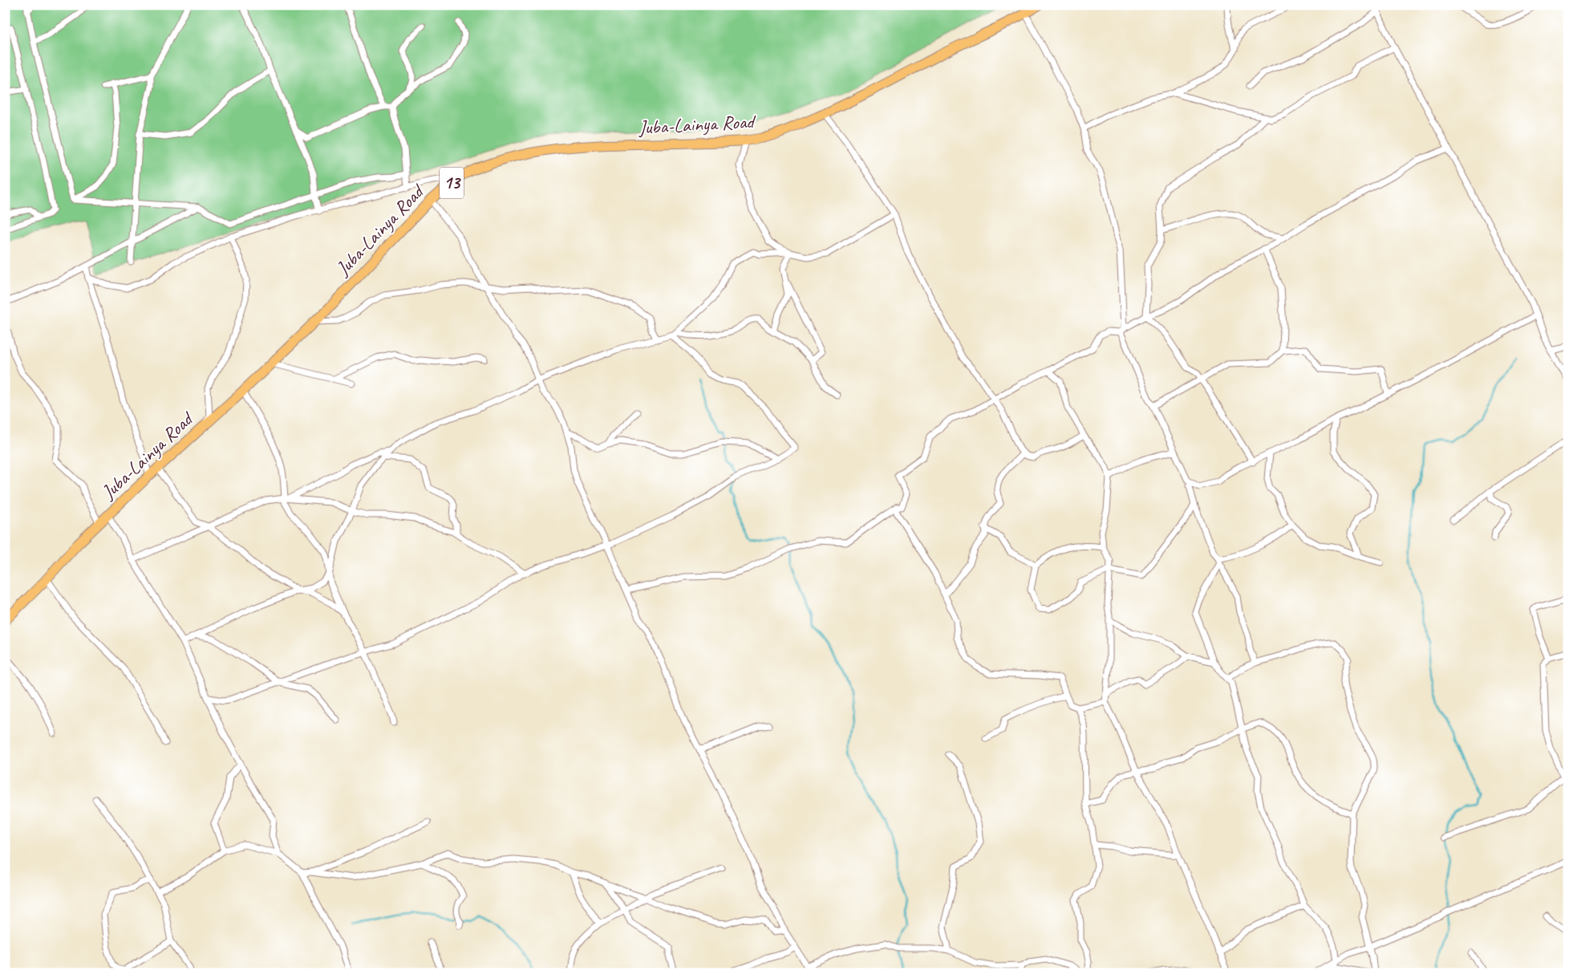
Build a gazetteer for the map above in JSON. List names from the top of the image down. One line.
{"streets":{"main road":["Juba-Lainya Road","13"]}}
